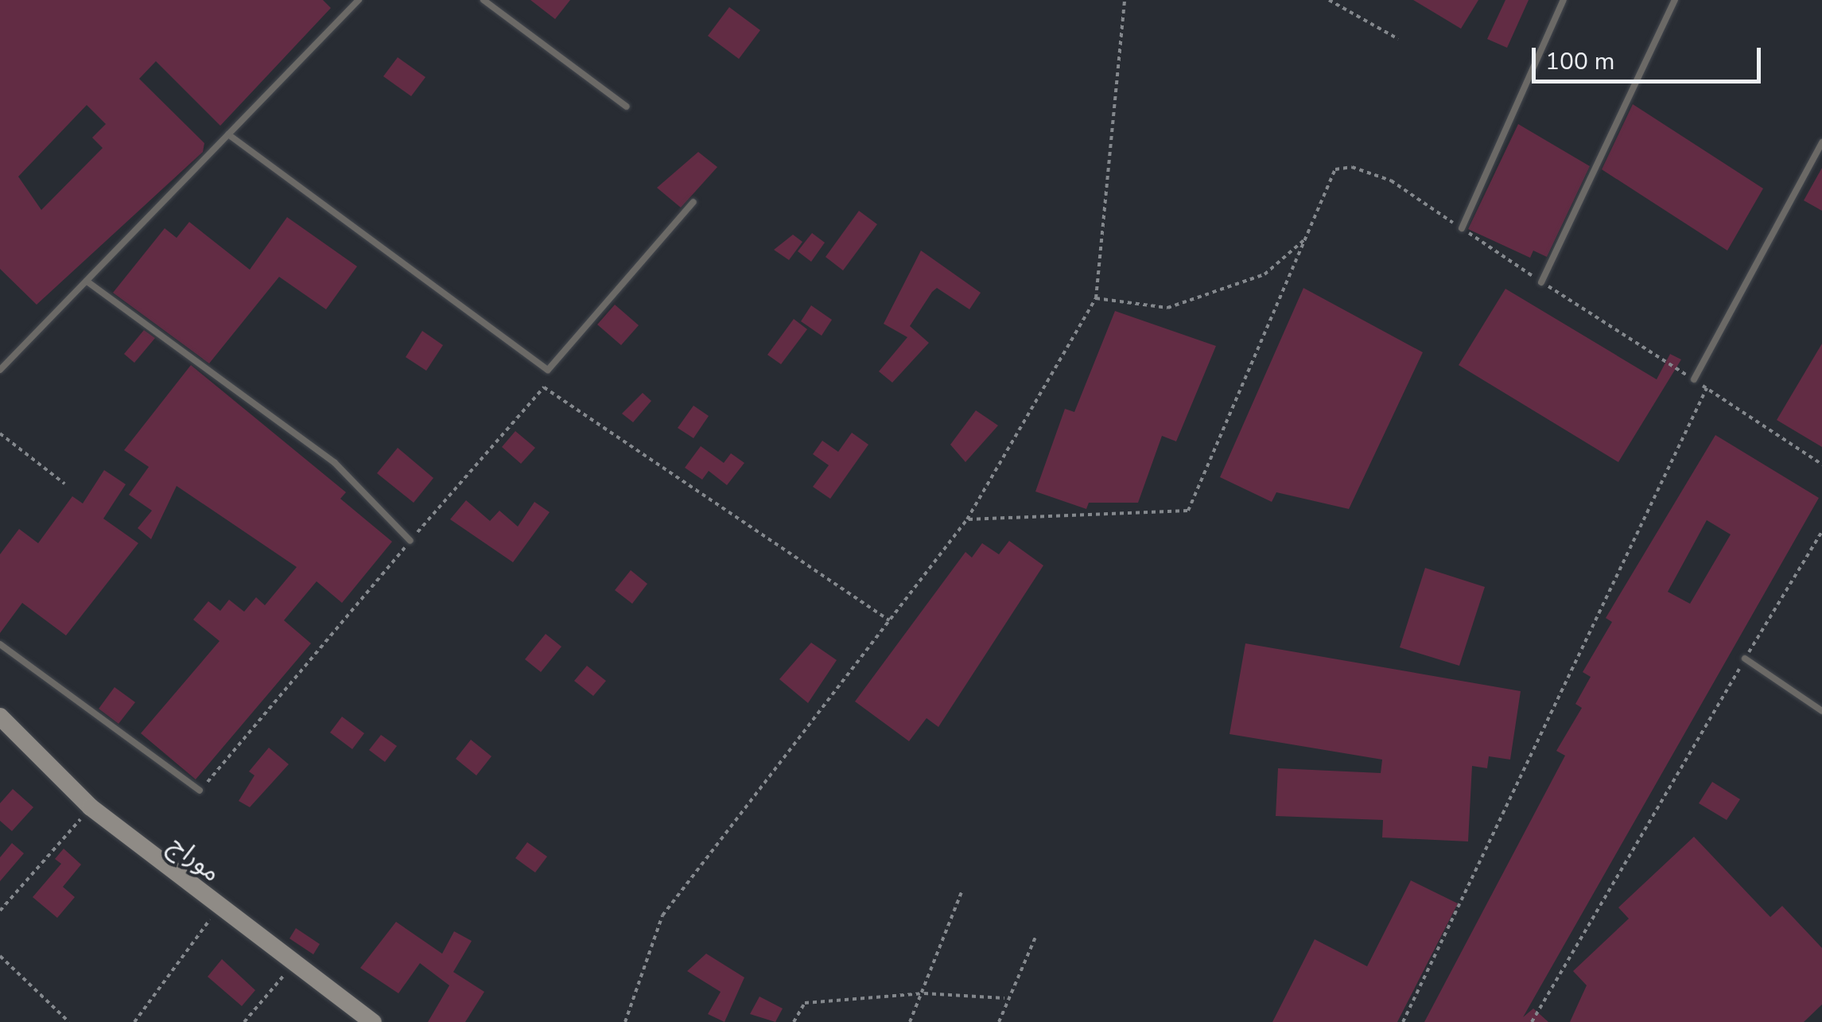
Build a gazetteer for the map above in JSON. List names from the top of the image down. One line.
{"streets":{"main road":["موراج"]},"scale_bar":"100 m"}
